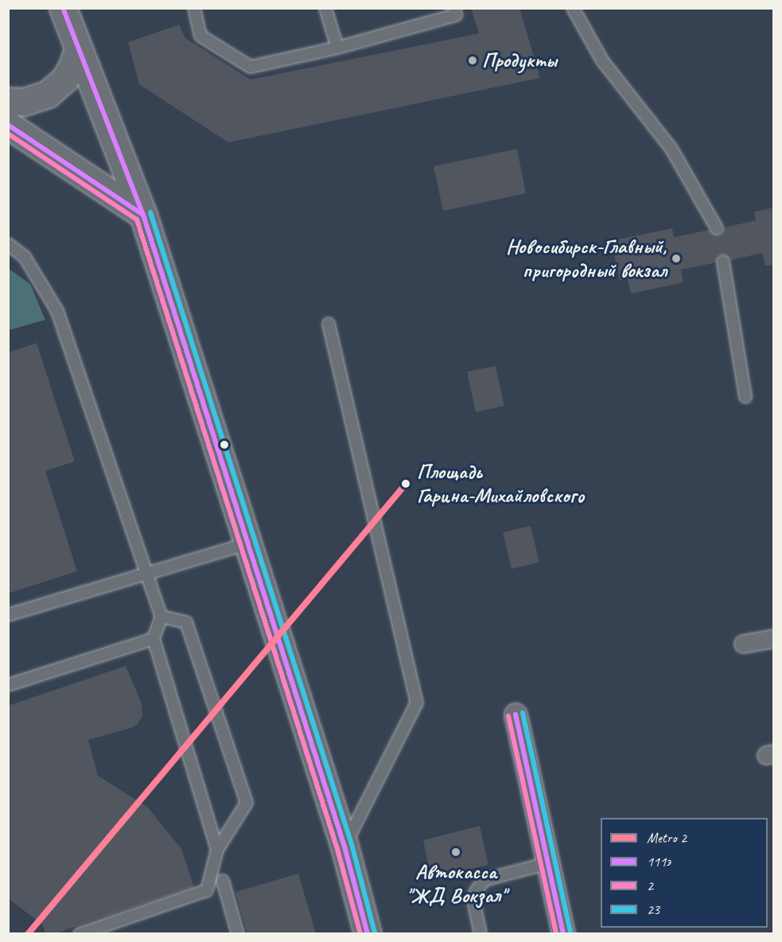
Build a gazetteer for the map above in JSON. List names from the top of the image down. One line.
{"places":["Продукты","Новосибирск-Главный, пригородный вокзал","Площадь Гарина-Михайловского","Автокасса \"ЖД Вокзал\""],"lines":["transit line 111э","transit line 2","transit line 23","metro line 2"],"legend":["Metro 2","111э","2","23"]}
